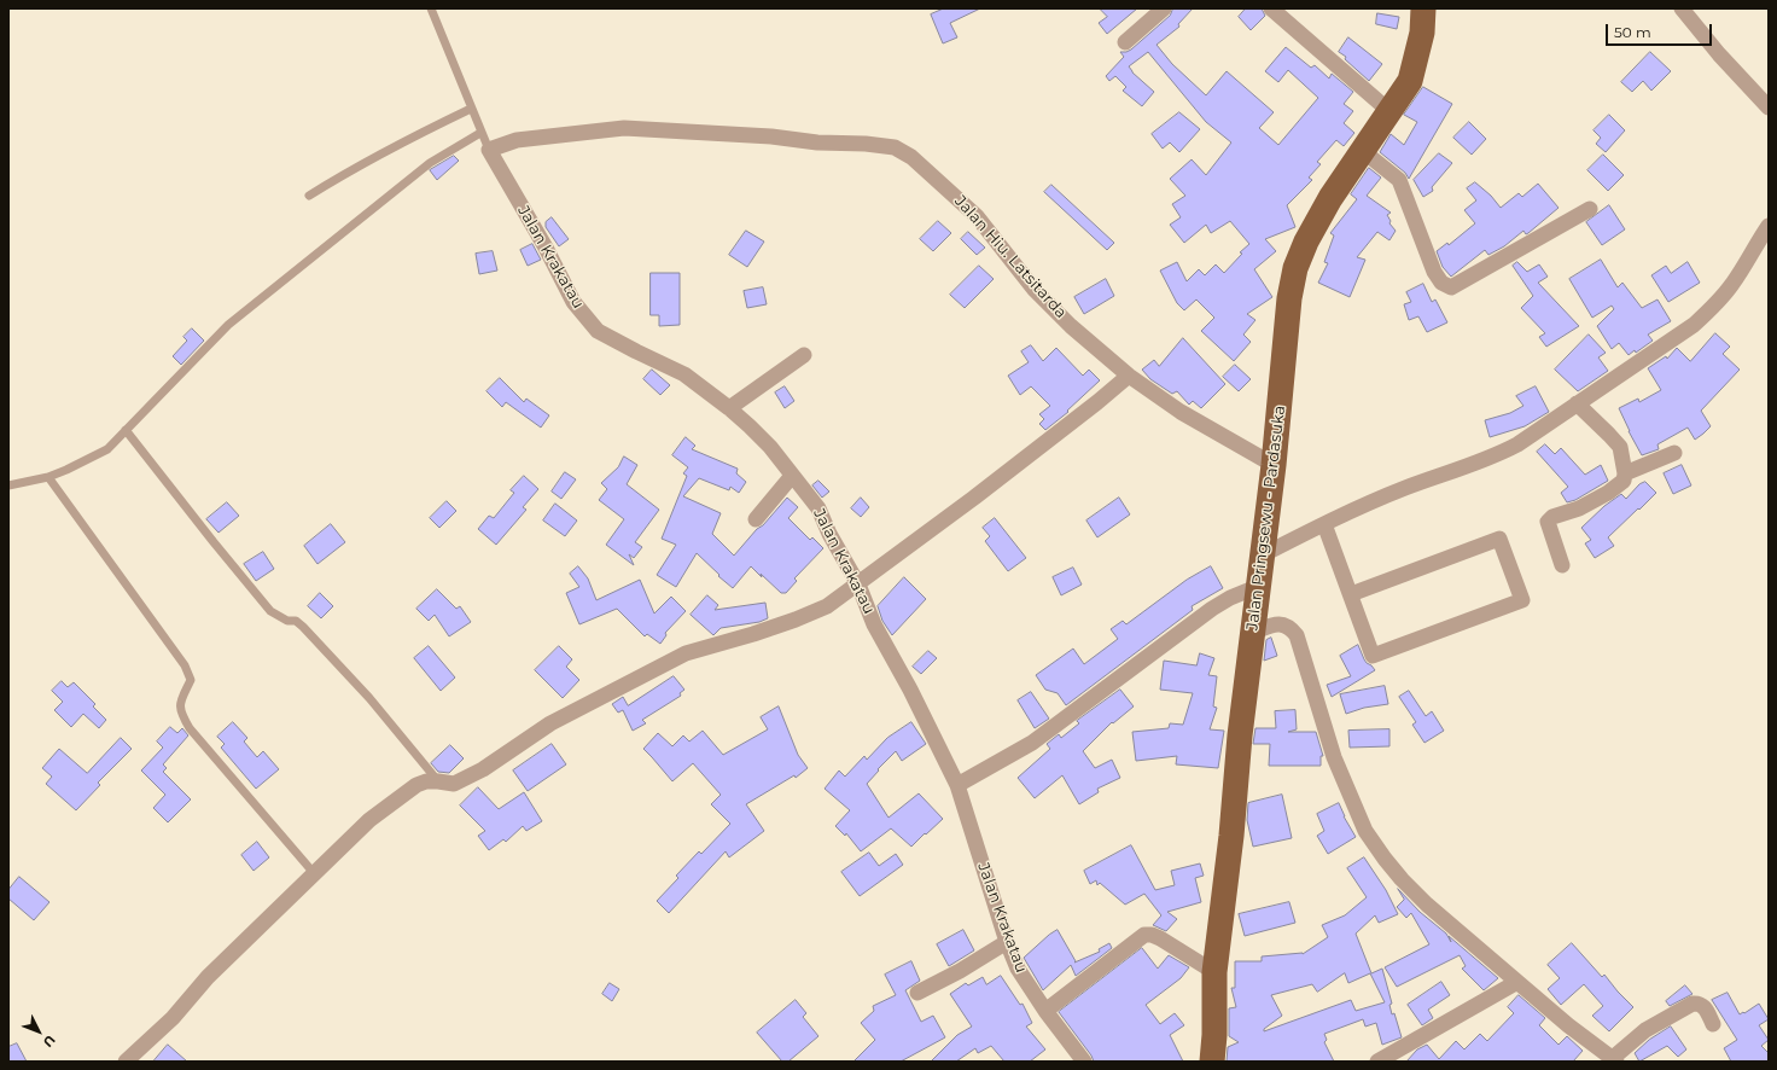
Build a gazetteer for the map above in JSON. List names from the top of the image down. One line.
{"streets":{"main road":["Jalan Pringsewu - Pardasuka"],"street":["Jalan Krakatau","Jalan Hiu. Latsitarda"]},"crossings":[["Jalan Krakatau","Jalan Hiu. Latsitarda"],["Jalan Hiu. Latsitarda","Jalan Pringsewu - Pardasuka"]],"scale_bar":"50 m","north":"bottom right"}
